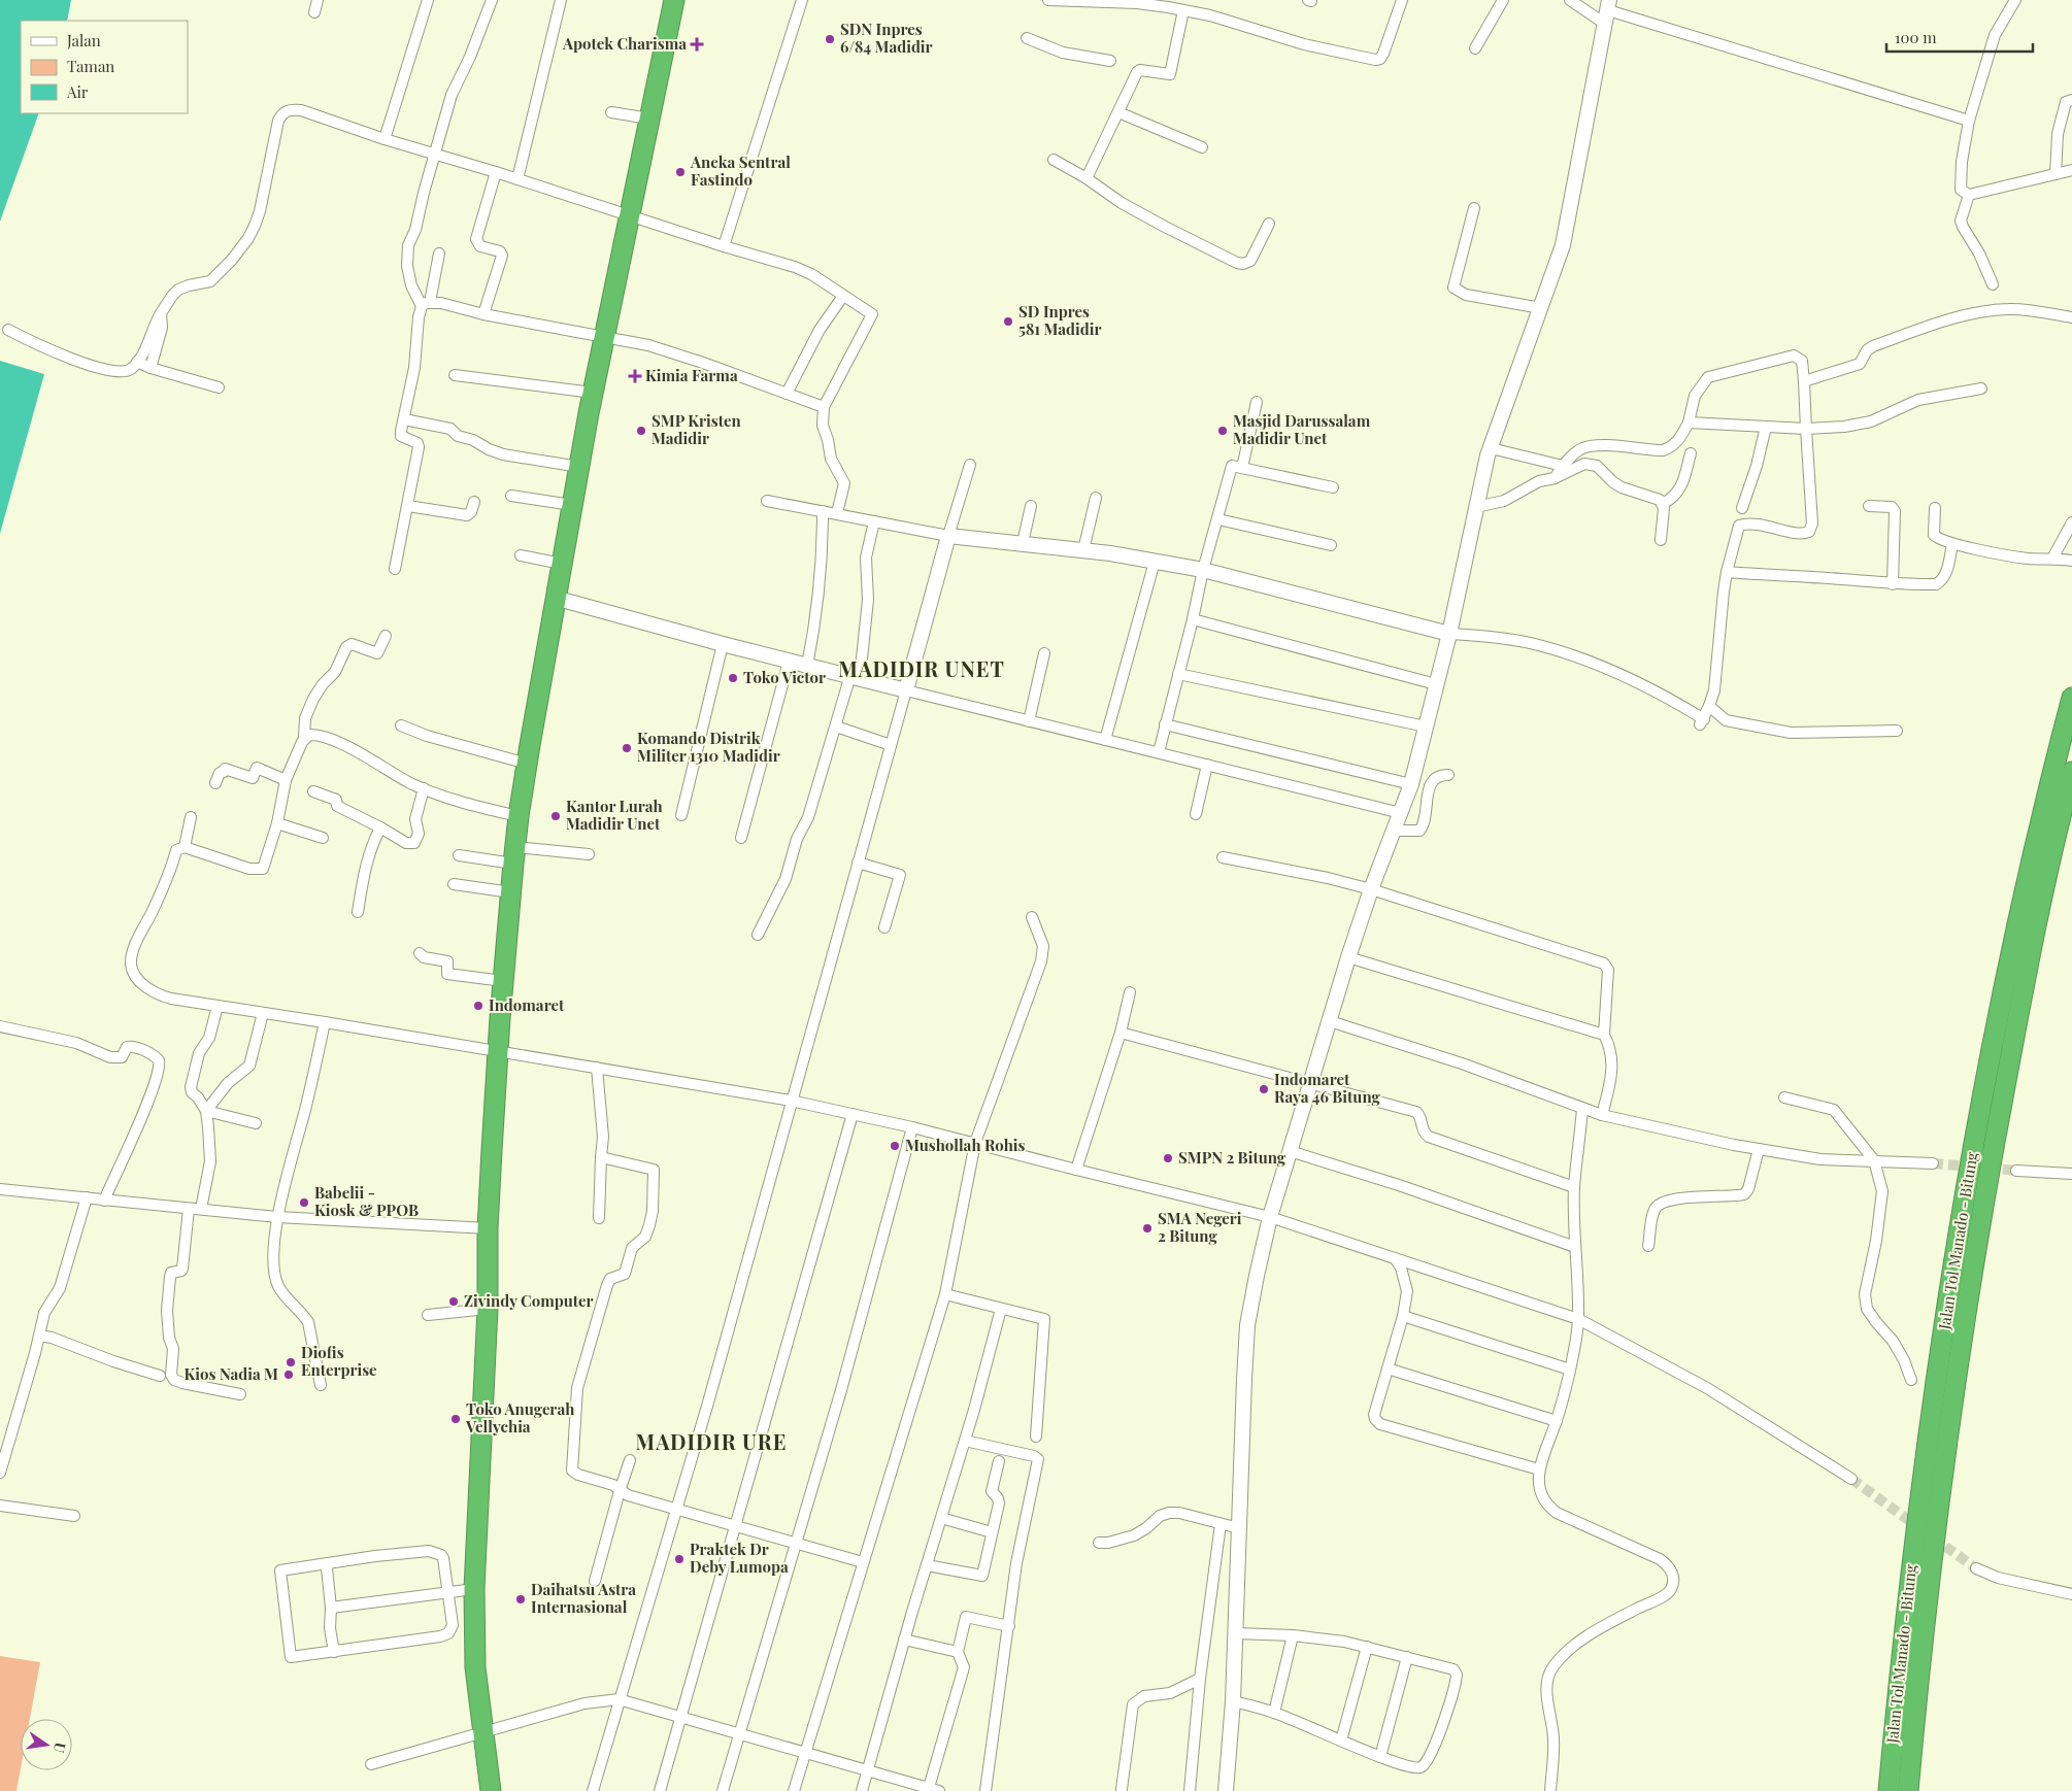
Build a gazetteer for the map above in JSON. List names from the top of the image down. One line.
{"streets":{"highway":["Jalan Tol Manado - Bitung"]},"districts":["MADIDIR UNET","MADIDIR URE"],"places":{"other":["SDN Inpres 6/84 Madidir","Aneka Sentral Fastindo","SD Inpres 581 Madidir","SMP Kristen Madidir","Masjid Darussalam Madidir Unet","Toko Victor","Komando Distrik Militer 1310 Madidir","Kantor Lurah Madidir Unet","Indomaret","Indomaret Raya 46 Bitung","Mushollah Rohis","SMPN 2 Bitung","Babelii - Kiosk & PPOB","SMA Negeri 2 Bitung","Zivindy Computer","Diofis Enterprise","Kios Nadia M","Toko Anugerah Vellychia","Praktek Dr Deby Lumopa","Daihatsu Astra Internasional"],"health":["Apotek Charisma","Kimia Farma"]},"legend":["Jalan","Taman","Air"],"scale_bar":"100 m","north":"right"}
